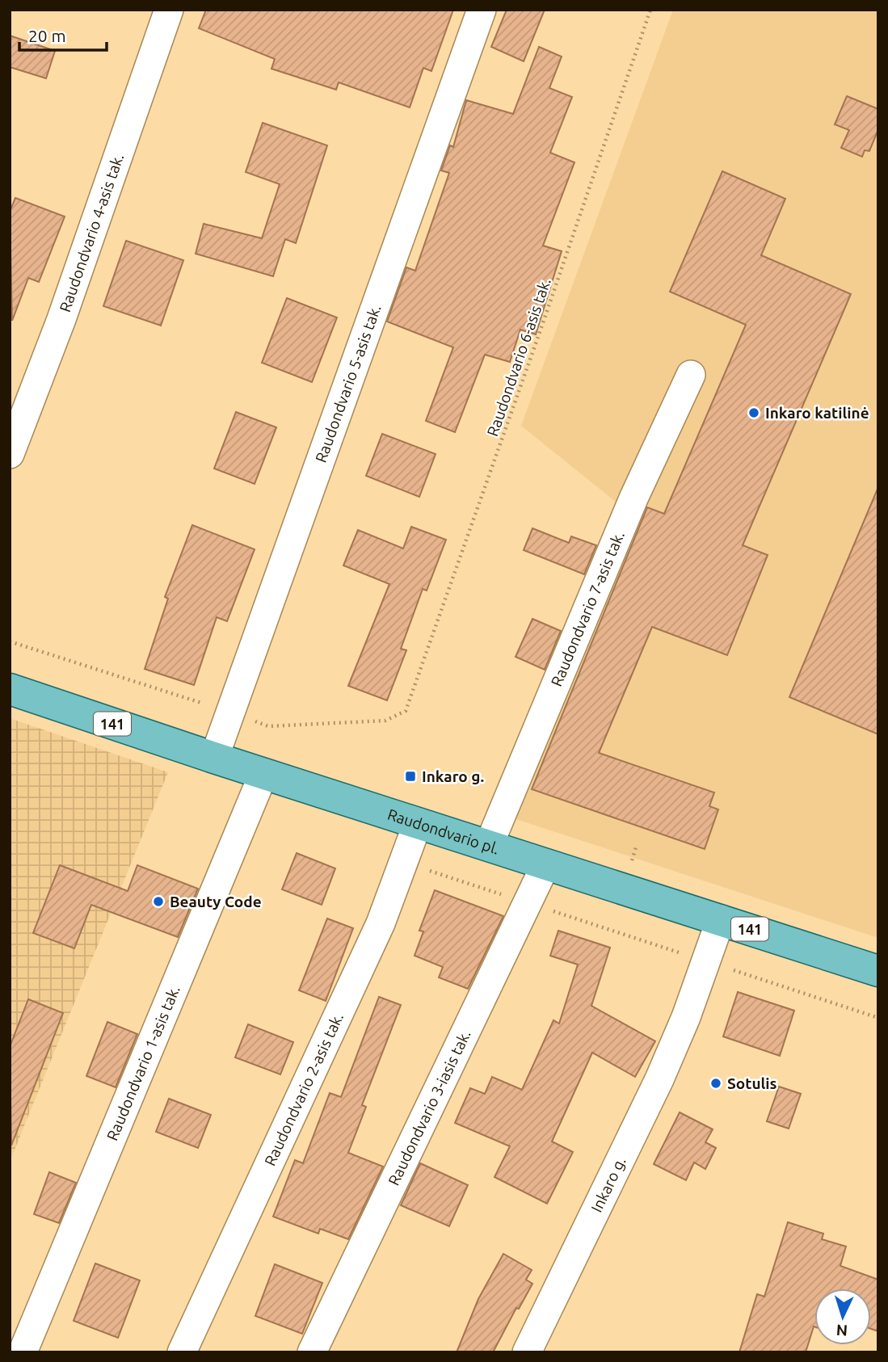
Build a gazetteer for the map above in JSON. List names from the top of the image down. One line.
{"streets":{"main road":["141","Raudondvario pl."],"street":["Raudondvario 4-asis tak.","Raudondvario 5-asis tak.","Raudondvario 7-asis tak.","Raudondvario 1-asis tak.","Raudondvario 2-asis tak.","Raudondvario 3-iasis tak.","Inkaro g."],"path":["Raudondvario 6-asis tak."]},"crossings":[["Raudondvario 6-asis tak.","Raudondvario 5-asis tak."],["Raudondvario 5-asis tak.","Raudondvario pl."],["Raudondvario 7-asis tak.","Raudondvario pl."],["Raudondvario pl.","Raudondvario 1-asis tak."],["Raudondvario pl.","Raudondvario 2-asis tak."],["Raudondvario pl.","Raudondvario 3-iasis tak."],["Raudondvario pl.","Inkaro g."]],"places":{"other":["Inkaro katilinė","Beauty Code","Sotulis"],"transit":["Inkaro g."]},"scale_bar":"20 m","north":"bottom"}
